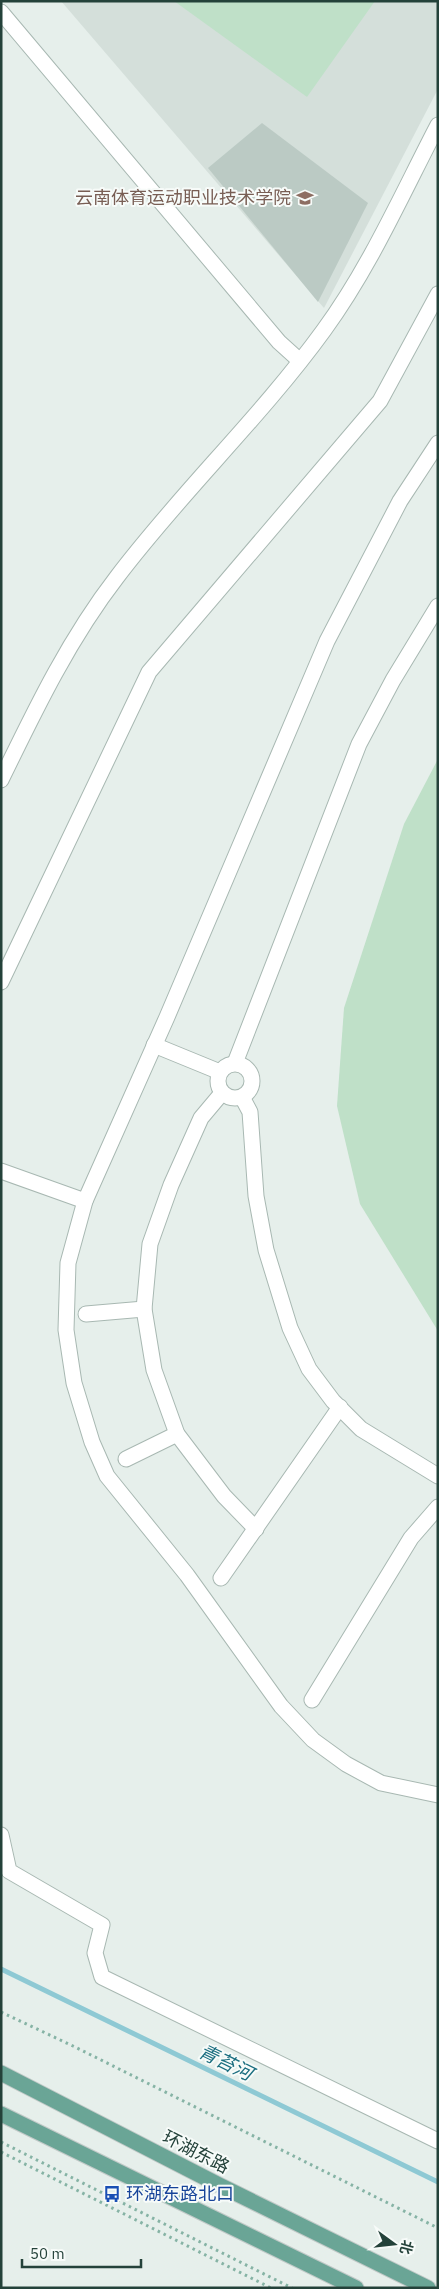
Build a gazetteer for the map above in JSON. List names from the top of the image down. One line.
{"streets":{"main road":["环湖东路"]},"water":["青苔河"],"places":{"school or university":["云南体育运动职业技术学院"],"bus stop":["环湖东路北口"]},"scale_bar":"50 m","north":"right"}
